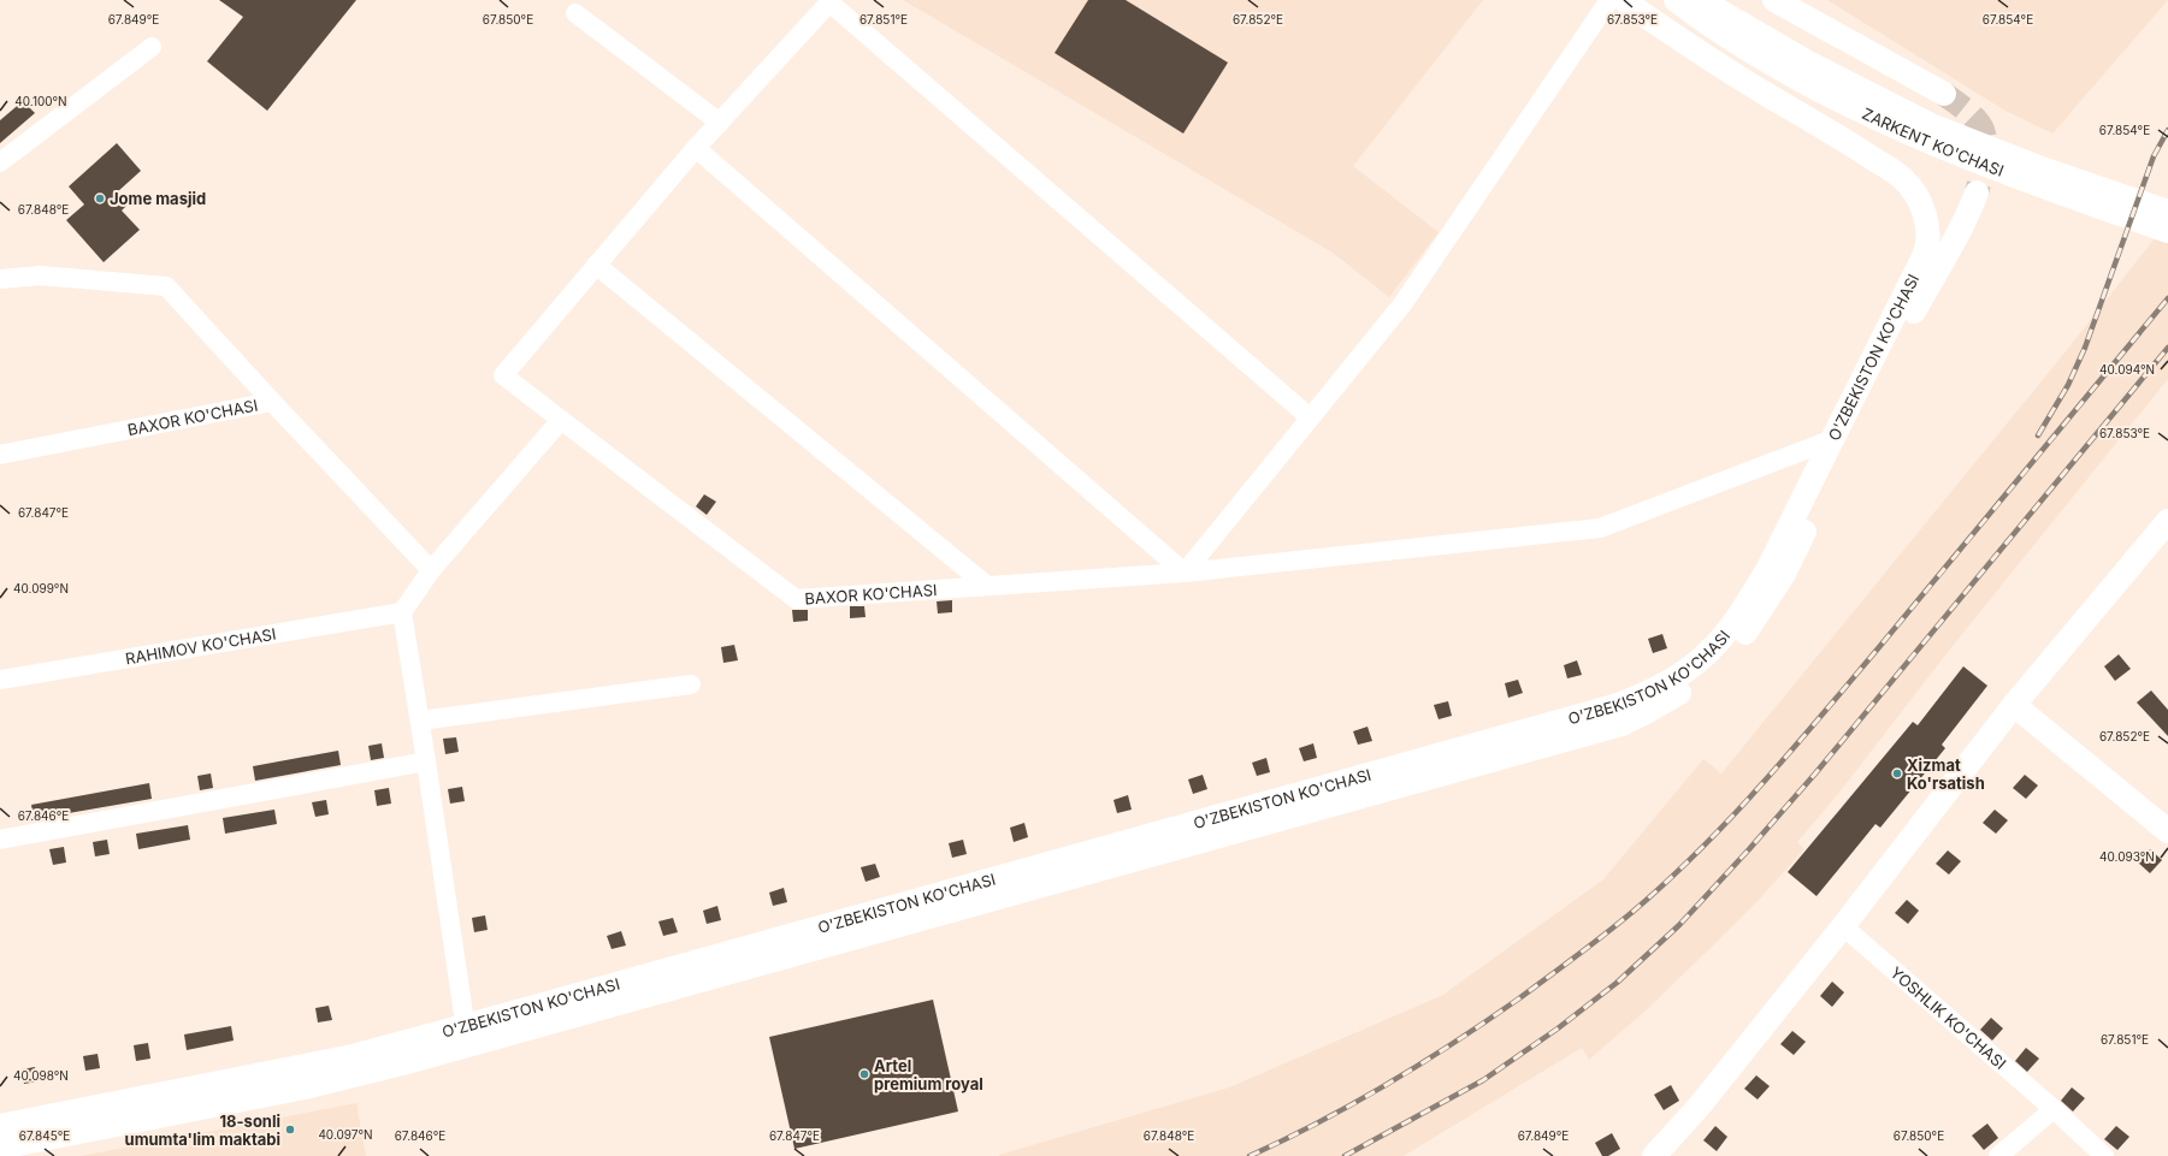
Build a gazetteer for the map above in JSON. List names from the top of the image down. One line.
{"streets":{"main road":["ZARKENT KO'CHASI","O'ZBEKISTON KO'CHASI"],"street":["BAXOR KO'CHASI","RAHIMOV KO'CHASI","YOSHLIK KO'CHASI"]},"crossings":[["O'ZBEKISTON KO'CHASI","BAXOR KO'CHASI"]],"places":["Jome masjid","Xizmat Ko'rsatish","Artel premium royal","18-sonli umumta'lim maktabi"],"coordinates":["67.849°E","67.850°E","67.851°E","67.852°E","67.853°E","67.854°E","40.100°N","67.848°E","40.094°N","67.847°E","40.099°N","67.846°E","40.093°N","40.098°N","40.097°N","67.845°E"]}
